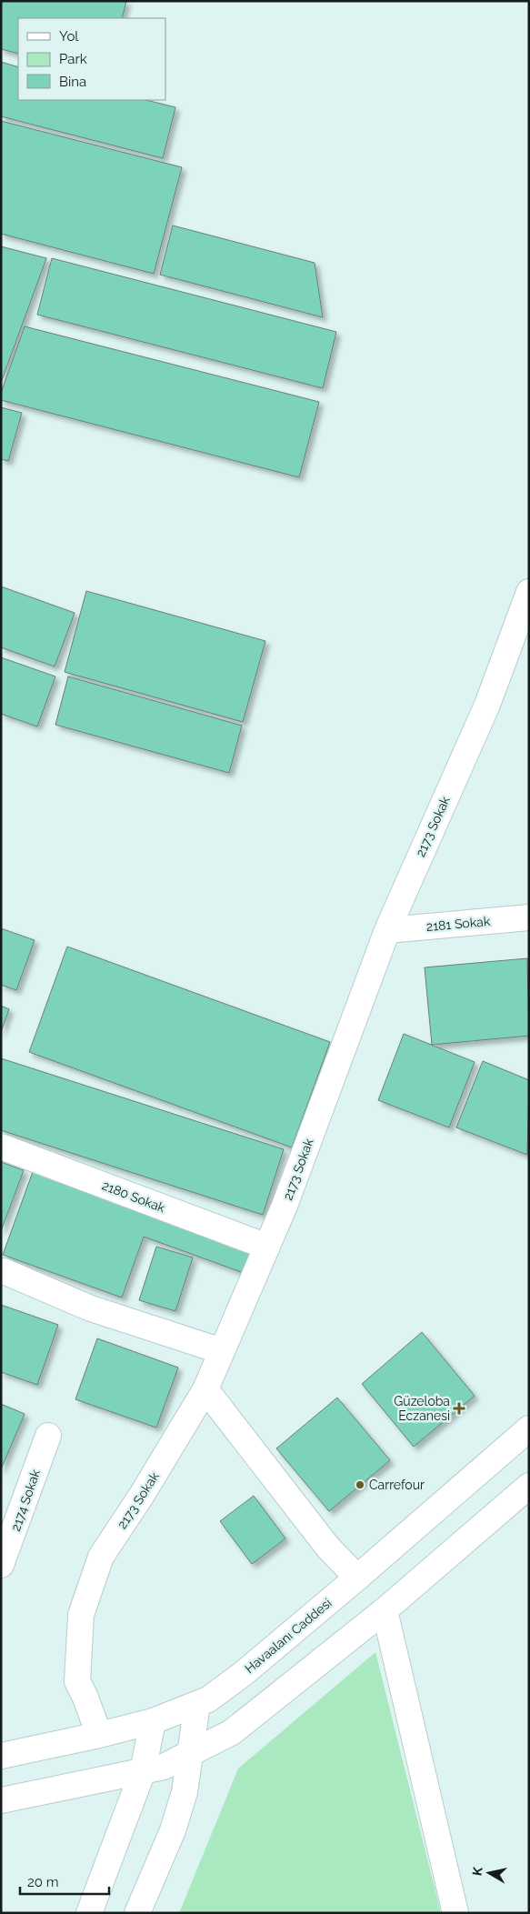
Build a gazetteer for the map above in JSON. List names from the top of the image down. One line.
{"streets":{"street":["2173 Sokak","2181 Sokak","2180 Sokak","2174 Sokak","Havaalanı Caddesi"]},"crossings":[["2173 Sokak","2181 Sokak"],["2173 Sokak","2180 Sokak"],["2173 Sokak","Havaalanı Caddesi"]],"places":{"health":["Güzeloba Eczanesi"],"other":["Carrefour"]},"legend":["Yol","Park","Bina"],"scale_bar":"20 m","north":"left"}
